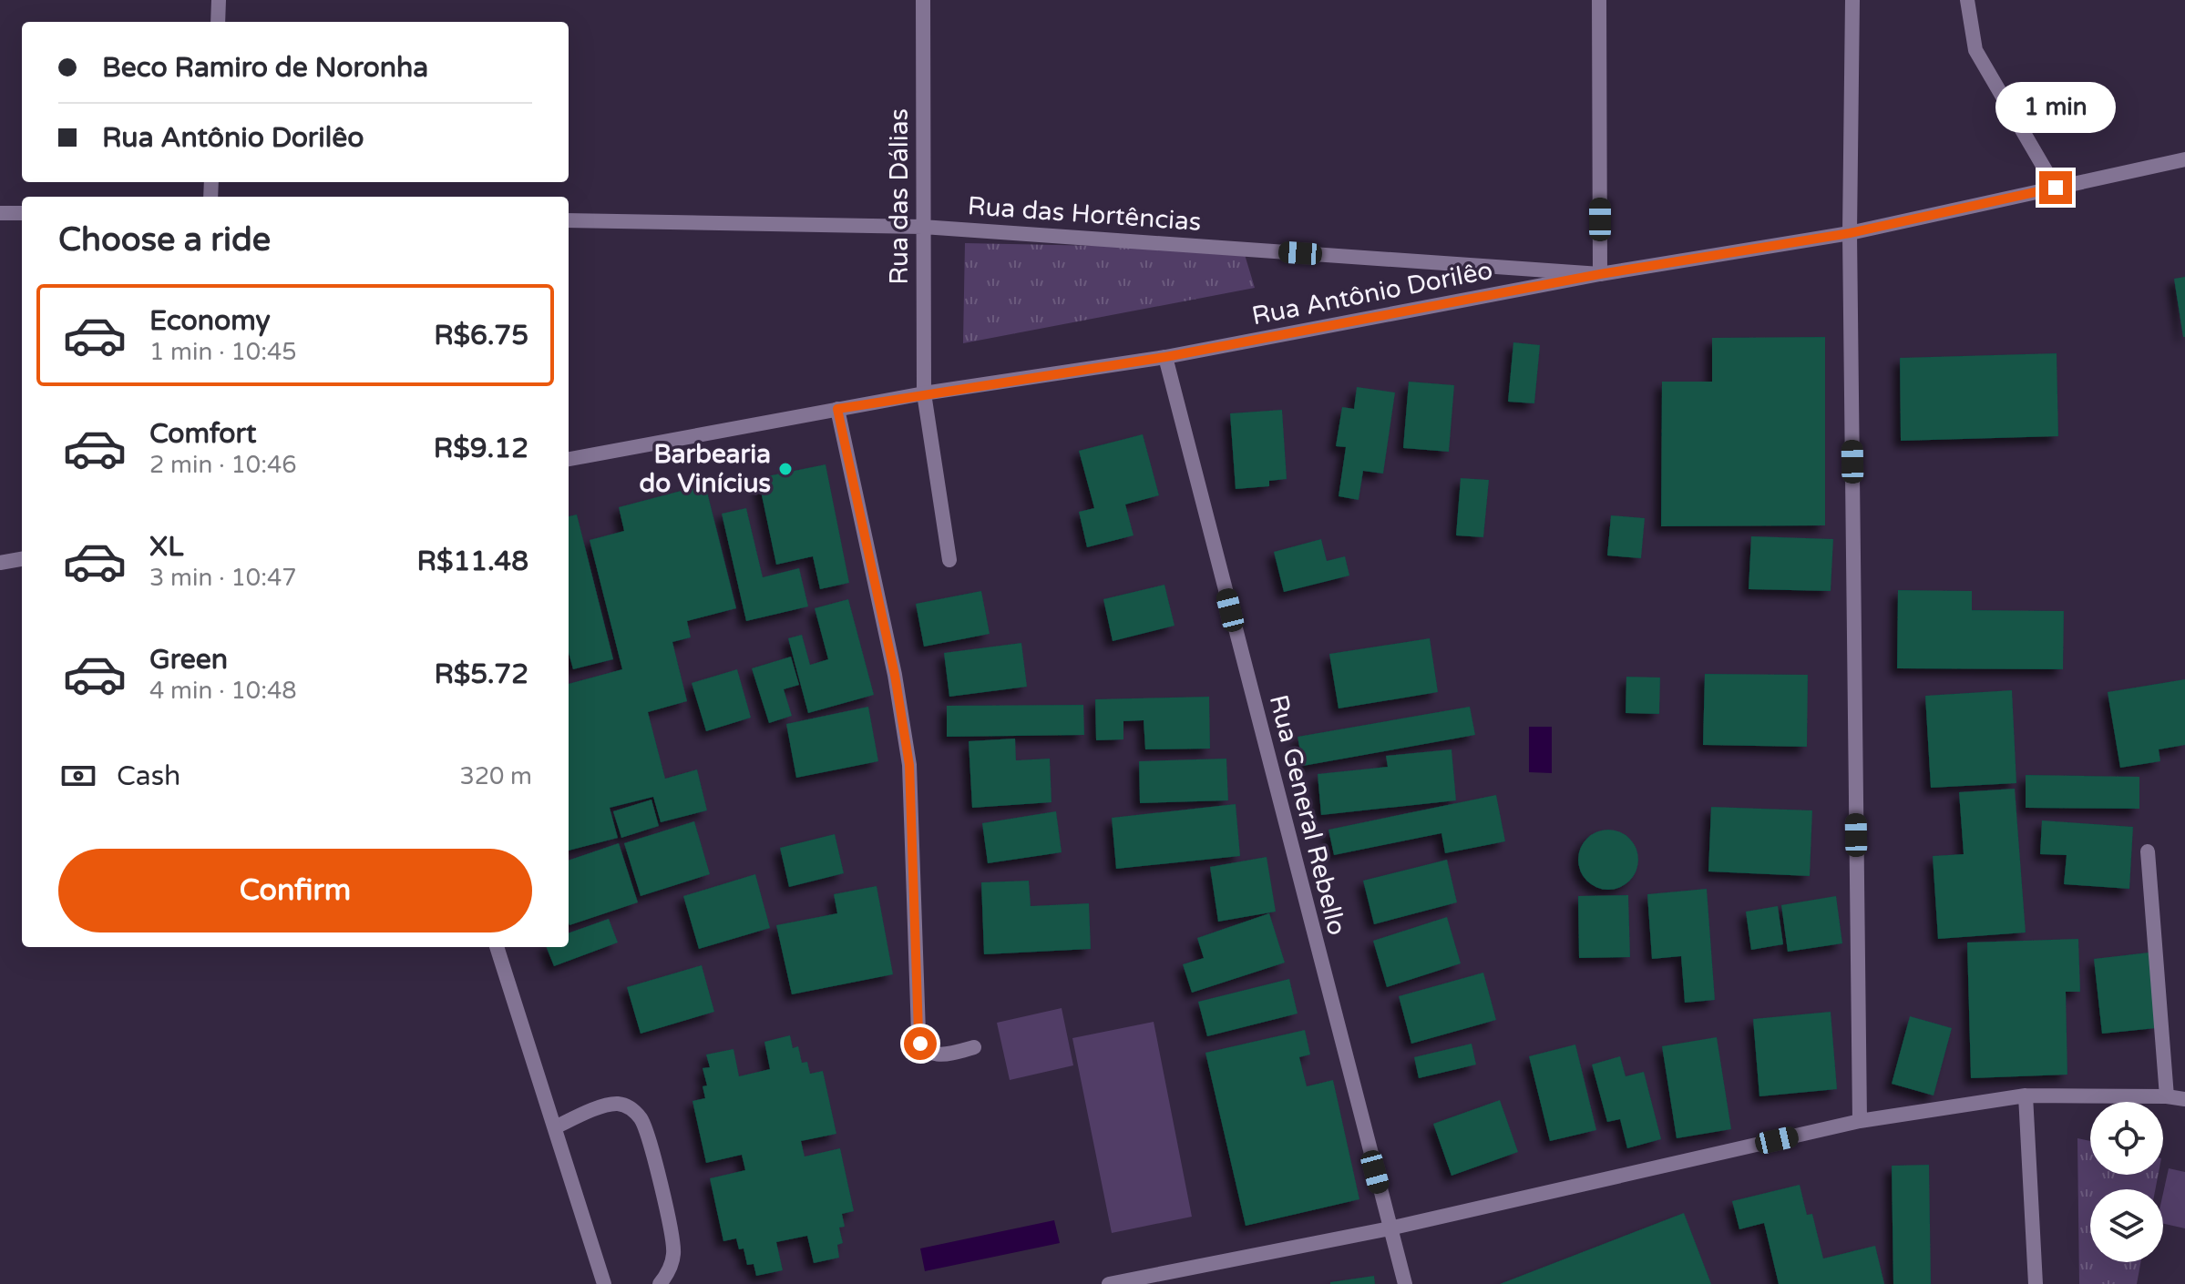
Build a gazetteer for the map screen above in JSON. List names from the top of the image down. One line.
{"streets":{"street":["Rua das Dálias","Rua das Hortências","Rua Antônio Dorilêo","Rua General Rebello"]},"crossings":[["Rua das Dálias","Rua das Hortências"],["Rua das Dálias","Rua Antônio Dorilêo"],["Rua das Hortências","Rua Antônio Dorilêo"],["Rua Antônio Dorilêo","Rua General Rebello"]],"places":["Barbearia do Vinícius"],"page":{"banner":["Beco Ramiro de Noronha","Rua Antônio Dorilêo"],"bubble":"1 min","heading":"Choose a ride","list":[{"name":"Economy","note":"1 min · 10:45","value":"R$6.75"},{"name":"Comfort","note":"2 min · 10:46","value":"R$9.12"},{"name":"XL","note":"3 min · 10:47","value":"R$11.48"},{"name":"Green","note":"4 min · 10:48","value":"R$5.72"}],"pay":["Cash","320 m"],"buttons":"Confirm"}}
